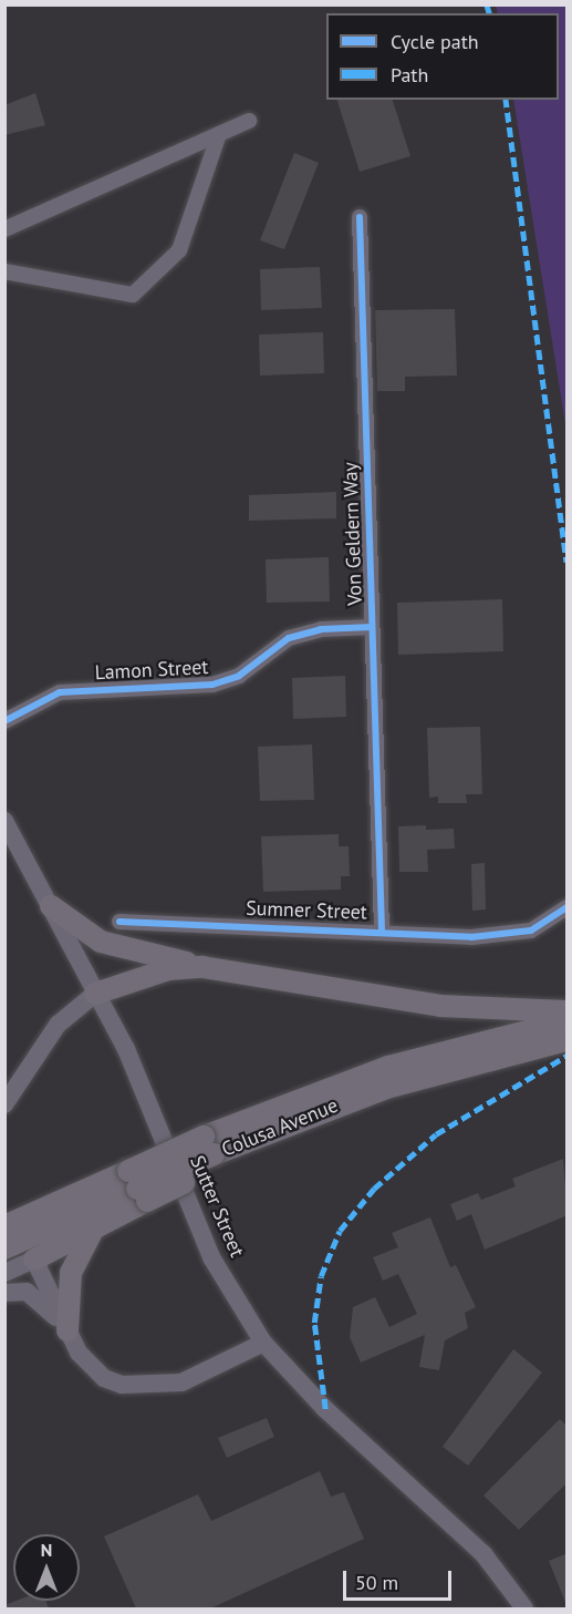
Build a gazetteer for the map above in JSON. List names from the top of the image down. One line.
{"streets":{"highway":["Colusa Avenue"],"main road":["Sutter Street"],"street":["Von Geldern Way","Lamon Street","Sumner Street"]},"crossings":[["Von Geldern Way","Lamon Street"],["Von Geldern Way","Sumner Street"]],"legend":["Cycle path","Path"],"scale_bar":"50 m","north":"top"}
